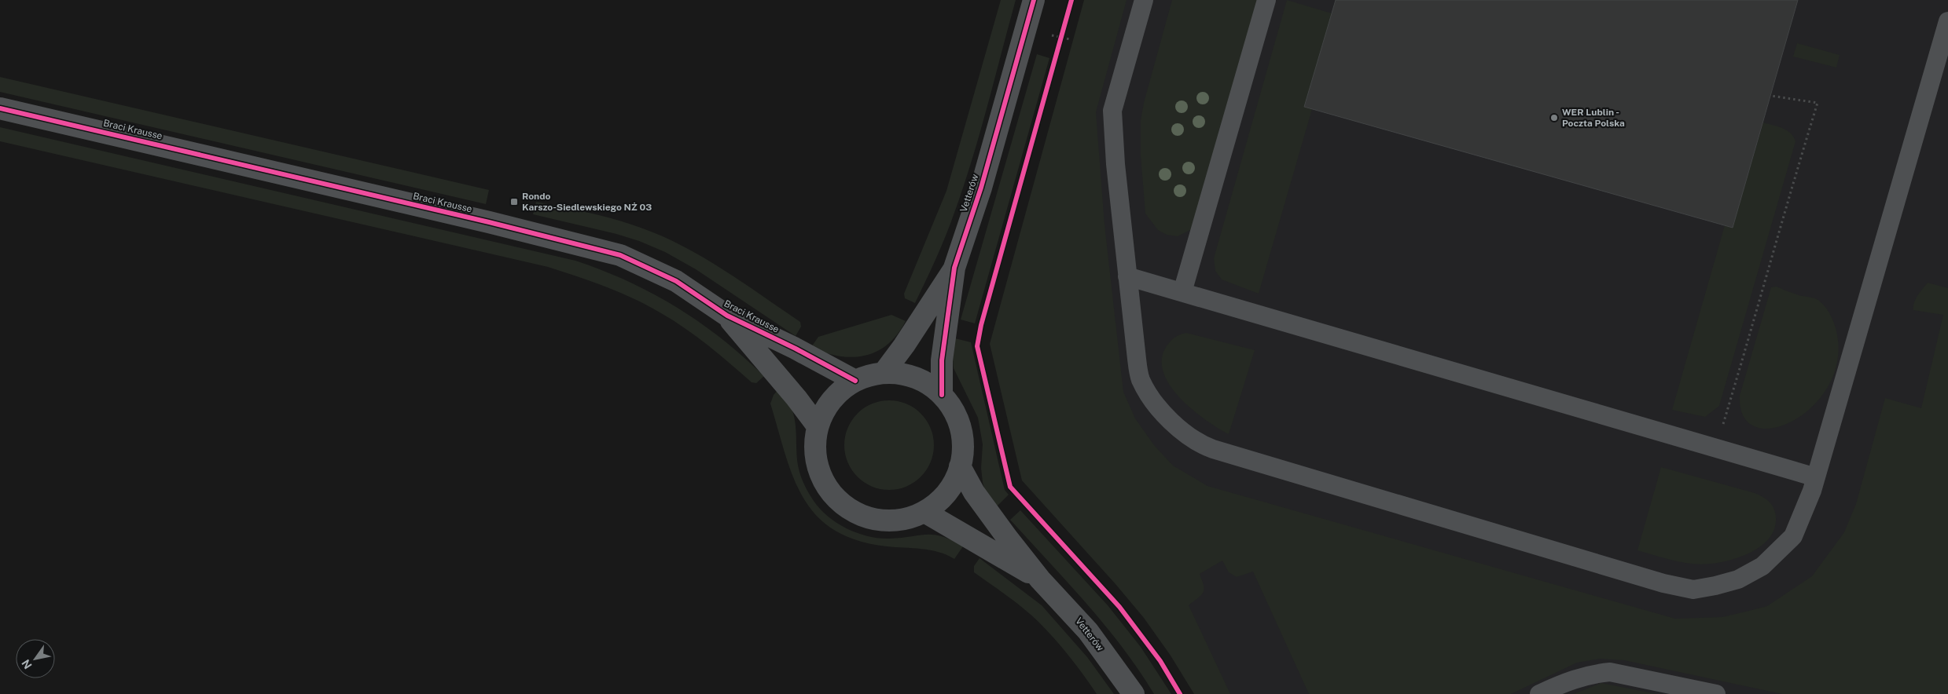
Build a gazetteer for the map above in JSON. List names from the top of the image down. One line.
{"streets":{"street":["Braci Krausse","Vetterów"]},"places":{"other":["WER Lublin - Poczta Polska"],"transit":["Rondo Karszo-Siedlewskiego NŻ 03"]},"north":"bottom left"}
